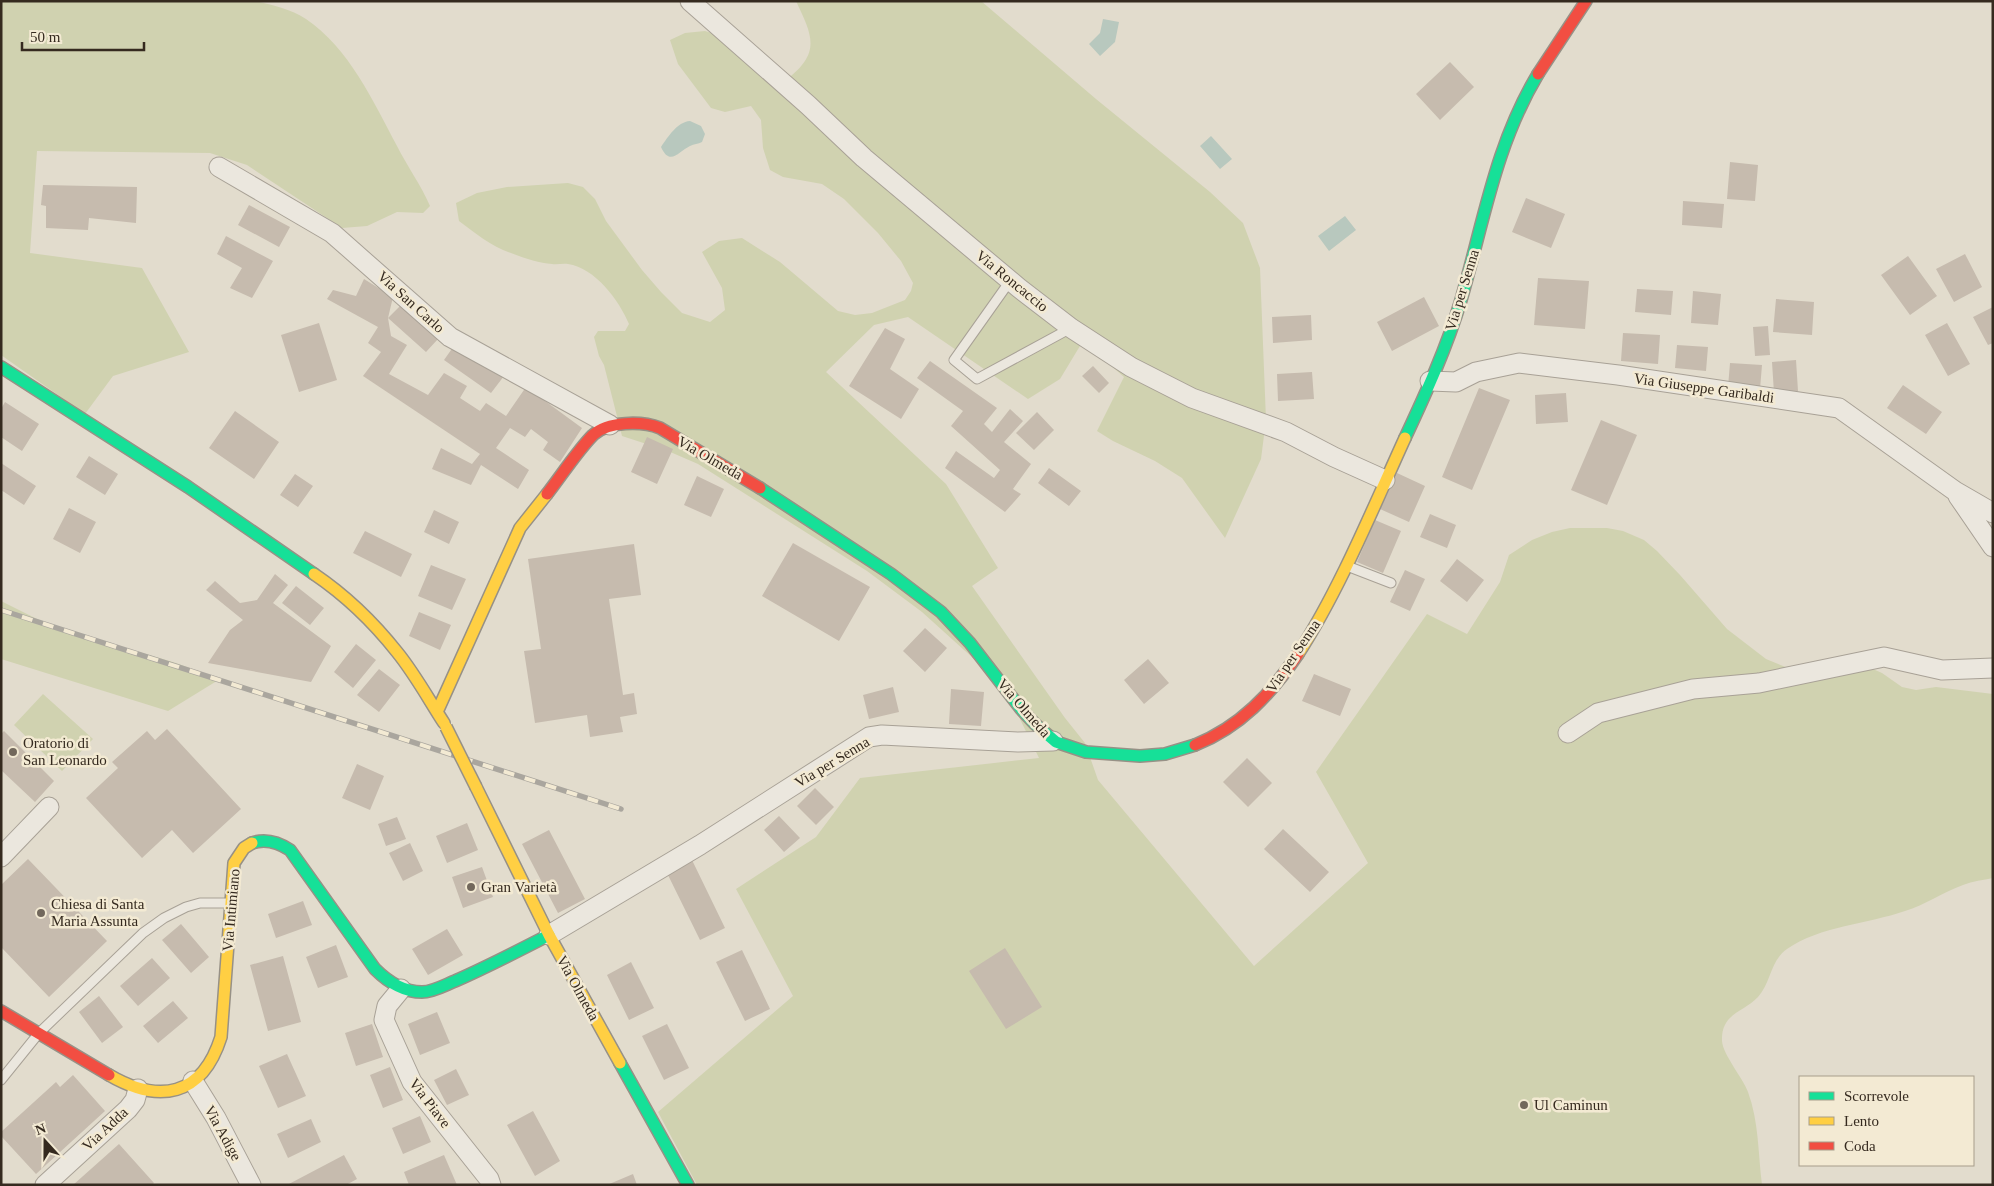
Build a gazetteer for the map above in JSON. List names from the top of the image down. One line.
{"streets":{"street":["Via Roncaccio","Via per Senna","Via San Carlo","Via Giuseppe Garibaldi","Via Olmeda","Via Intimiano","Via Piave","Via Adda","Via Adige"]},"crossings":[["Via Roncaccio","Via per Senna"],["Via per Senna","Via Giuseppe Garibaldi"],["Via per Senna","Via Olmeda"],["Via per Senna","Via Intimiano"],["Via San Carlo","Via Olmeda"],["Via Olmeda","Via Intimiano"],["Via Intimiano","Via Piave"],["Via Intimiano","Via Adda"],["Via Intimiano","Via Adige"]],"places":["Oratorio di San Leonardo","Gran Varietà","Chiesa di Santa Maria Assunta","Ul Caminun"],"legend":["Scorrevole","Lento","Coda"],"scale_bar":"50 m","north":"top"}
